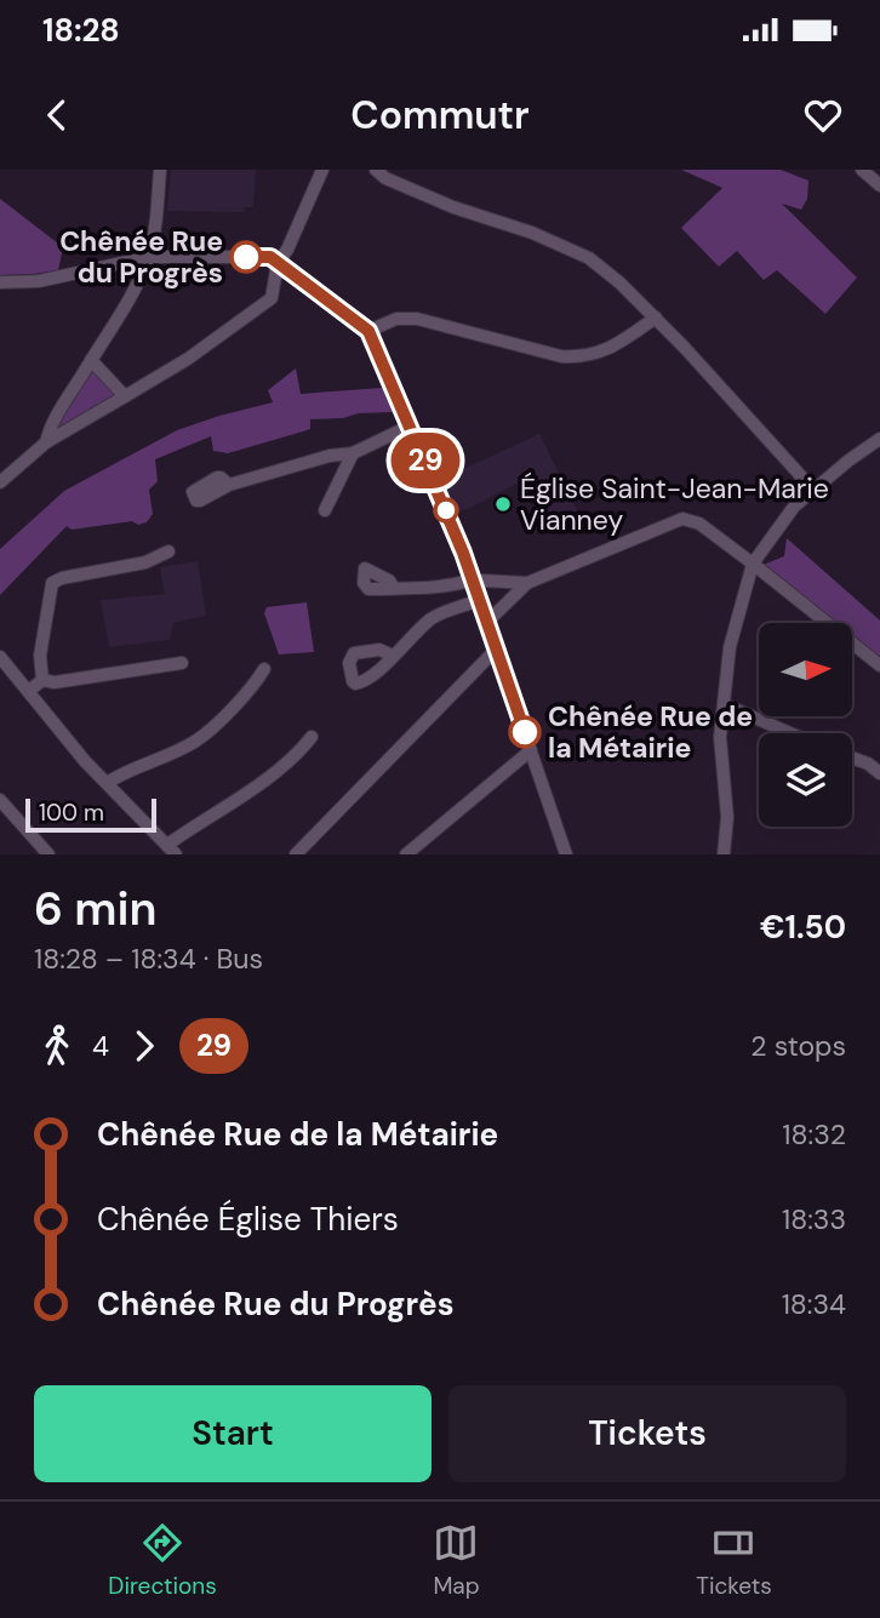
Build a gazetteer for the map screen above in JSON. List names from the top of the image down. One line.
{"places":["Chênée Rue du Progrès","Église Saint-Jean-Marie Vianney","Chênée Rue de la Métairie"],"lines":["bus line 29"],"scale_bar":"100 m","north":"right","page":{"status":"18:28","header":"Commutr","on_map":"29","scale":"100 m","heading":["6 min","18:28 – 18:34 · Bus","€1.50"],"legs":["4","29","2 stops"],"list":[{"name":"Chênée Rue de la Métairie","value":"18:32"},{"name":"Chênée Église Thiers","value":"18:33"},{"name":"Chênée Rue du Progrès","value":"18:34"}],"buttons":["Start","Tickets"],"tabs":["Directions","Map","Tickets"]}}
